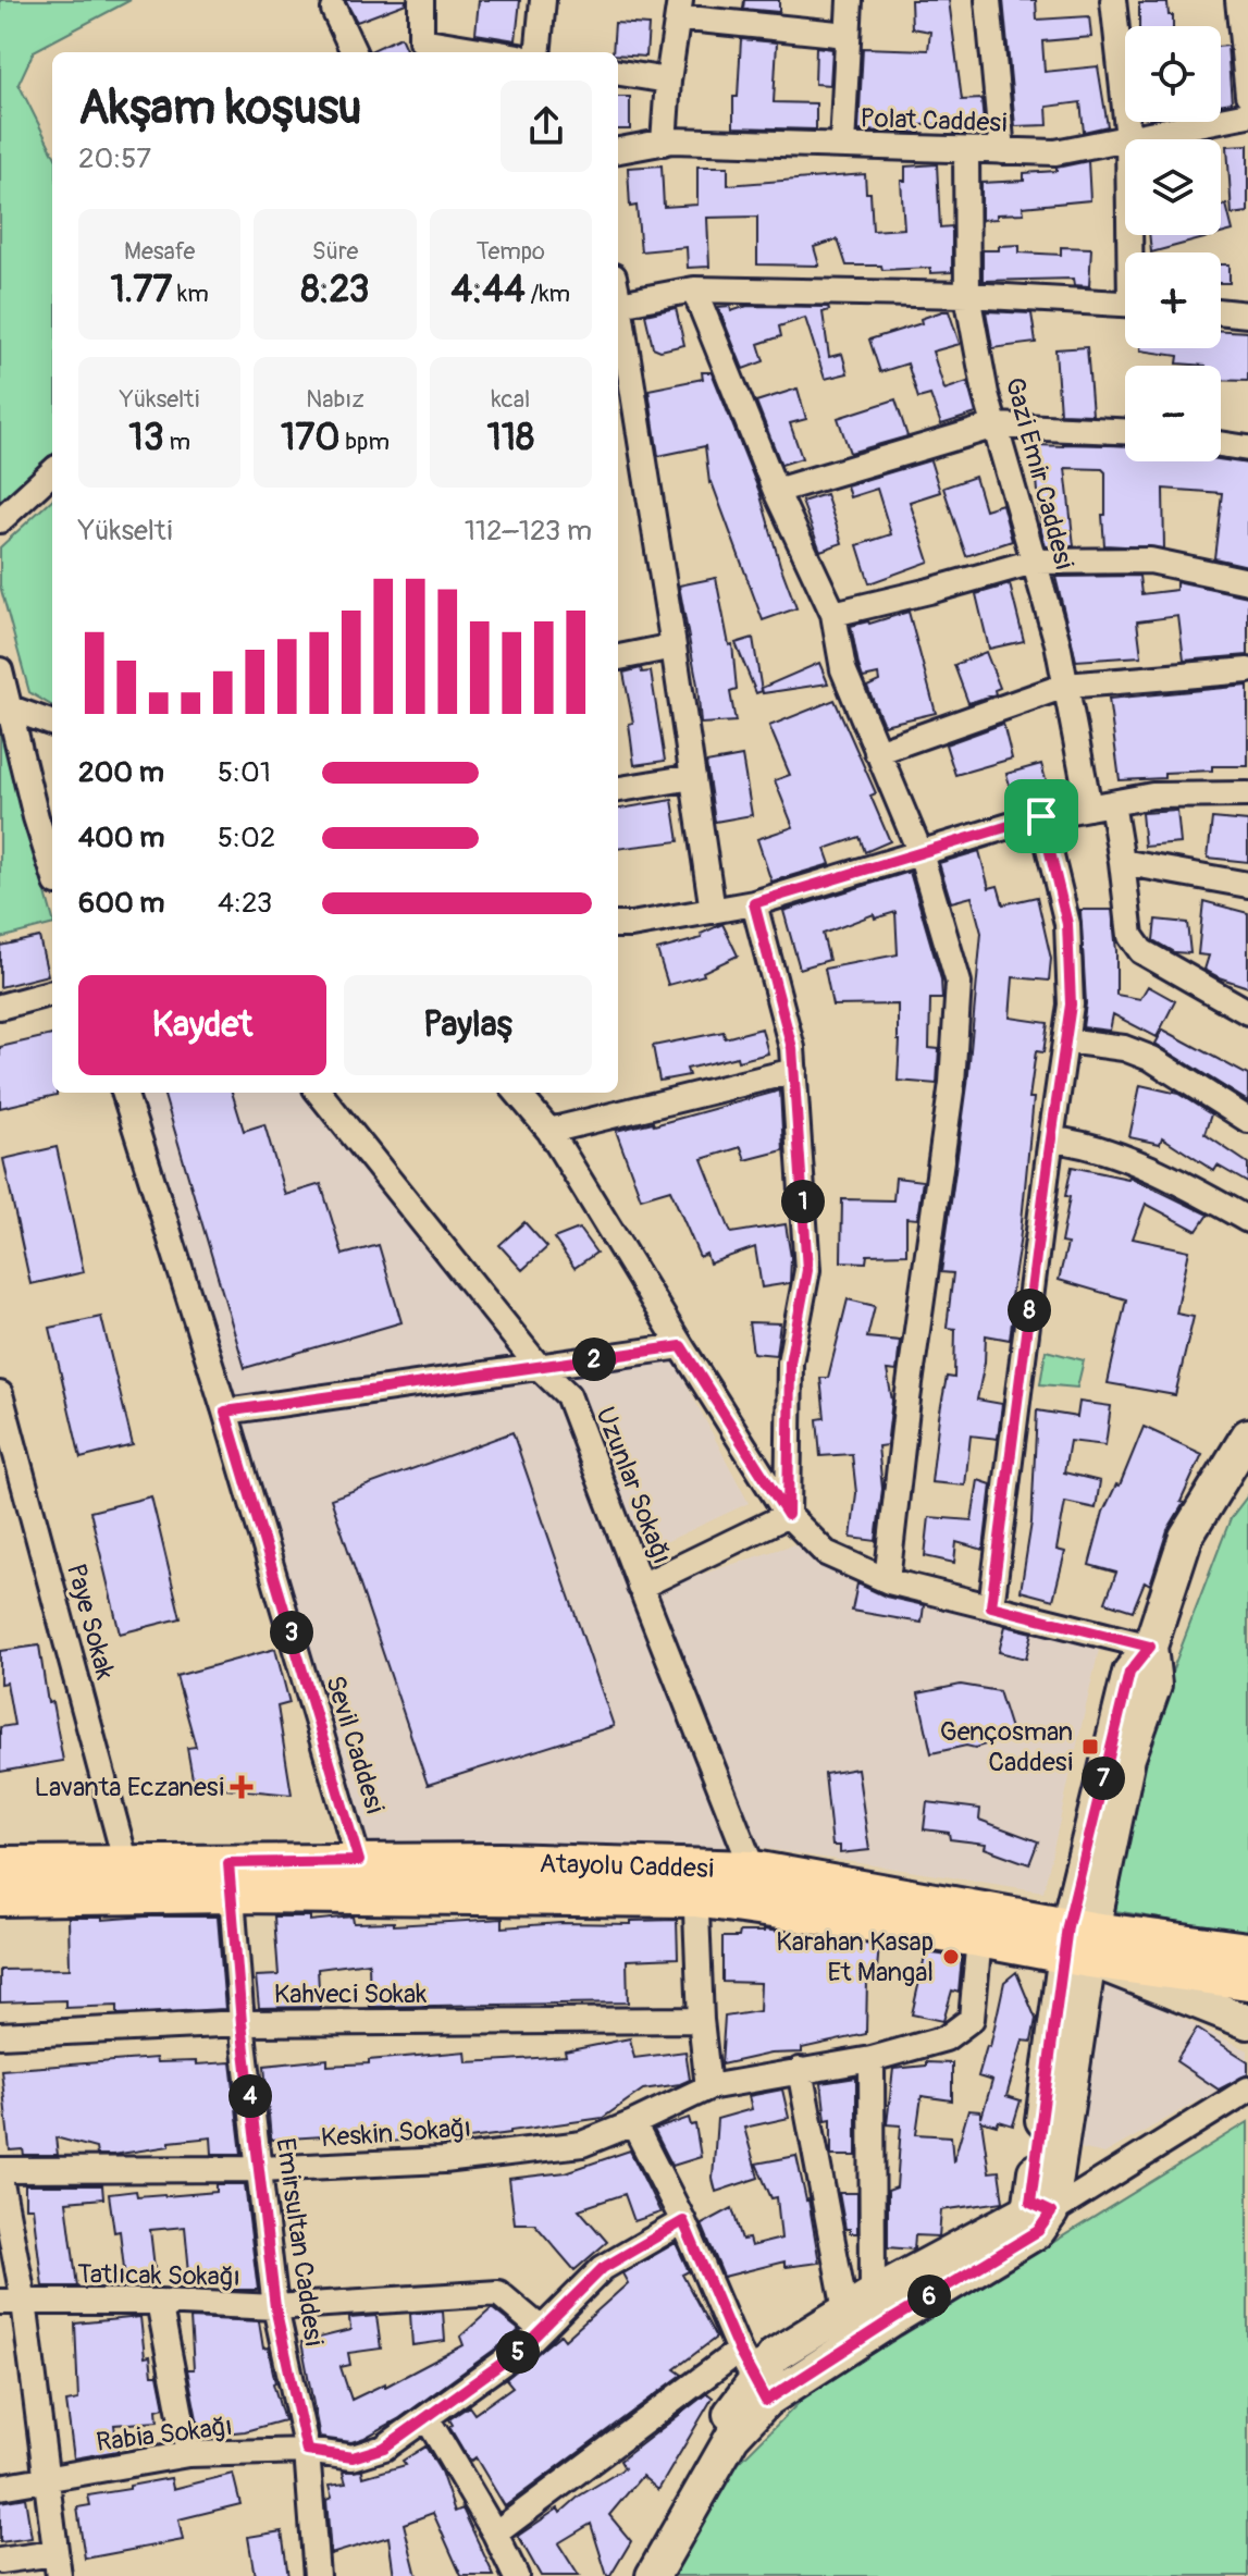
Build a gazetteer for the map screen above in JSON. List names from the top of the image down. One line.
{"streets":{"main road":["Atayolu Caddesi"],"street":["Polat Caddesi","Gazi Emir Caddesi","Uzunlar Sokağı","Paye Sokak","Sevil Caddesi","Kahveci Sokak","Keskin Sokağı","Emirsultan Caddesi","Tatlıcak Sokağı","Rabia Sokağı"]},"crossings":[["Polat Caddesi","Gazi Emir Caddesi"],["Uzunlar Sokağı","Atayolu Caddesi"],["Paye Sokak","Atayolu Caddesi"],["Sevil Caddesi","Atayolu Caddesi"],["Atayolu Caddesi","Keskin Sokağı"],["Atayolu Caddesi","Emirsultan Caddesi"],["Kahveci Sokak","Emirsultan Caddesi"],["Keskin Sokağı","Emirsultan Caddesi"],["Emirsultan Caddesi","Tatlıcak Sokağı"],["Emirsultan Caddesi","Rabia Sokağı"],["Tatlıcak Sokağı","Rabia Sokağı"]],"places":{"transit":["Gençosman Caddesi"],"health":["Lavanta Eczanesi"],"other":["Karahan Kasap Et Mangal"]},"page":{"map_buttons":["+","−"],"heading":["Akşam koşusu","20:57"],"stats":[["Mesafe","1.77 km"],["Süre","8:23"],["Tempo","4:44 /km"],["Yükselti","13 m"],["Nabız","170 bpm"],["kcal","118"]],"chart":["Yükselti","112–123 m"],"list":[{"name":"200 m","note":"5:01"},{"name":"400 m","note":"5:02"},{"name":"600 m","note":"4:23"}],"buttons":["Kaydet","Paylaş"],"pins":["1","8","2","3","7","4","6","5"]}}
